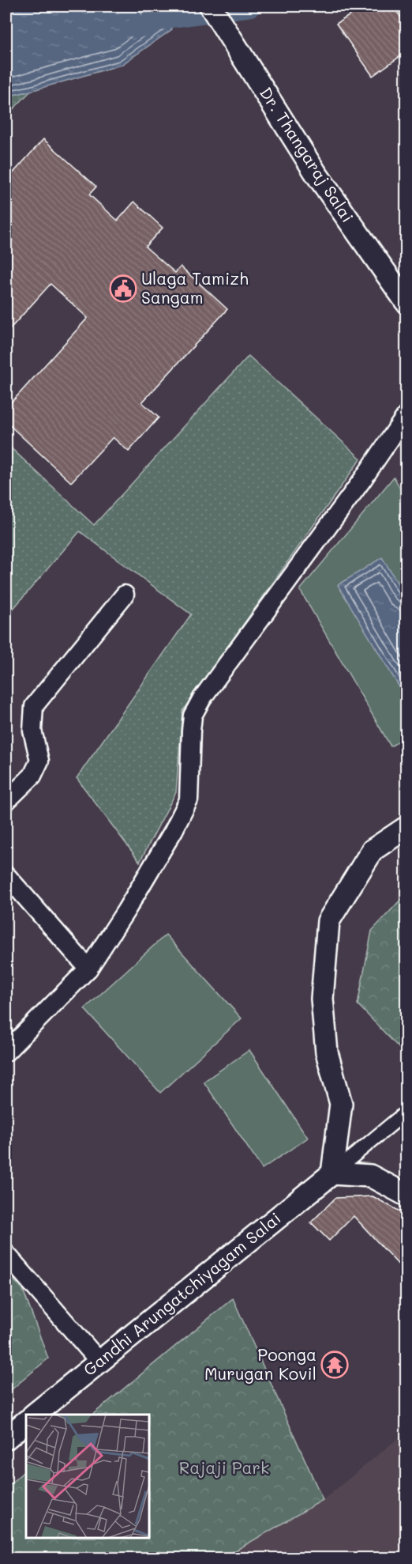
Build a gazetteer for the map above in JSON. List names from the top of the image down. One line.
{"streets":{"street":["Dr. Thangaraj Salai","Gandhi Arungatchiyagam Salai"]},"parks":["Rajaji Park"],"places":{"public building":["Ulaga Tamizh Sangam"],"temple":["Poonga Murugan Kovil"]}}
